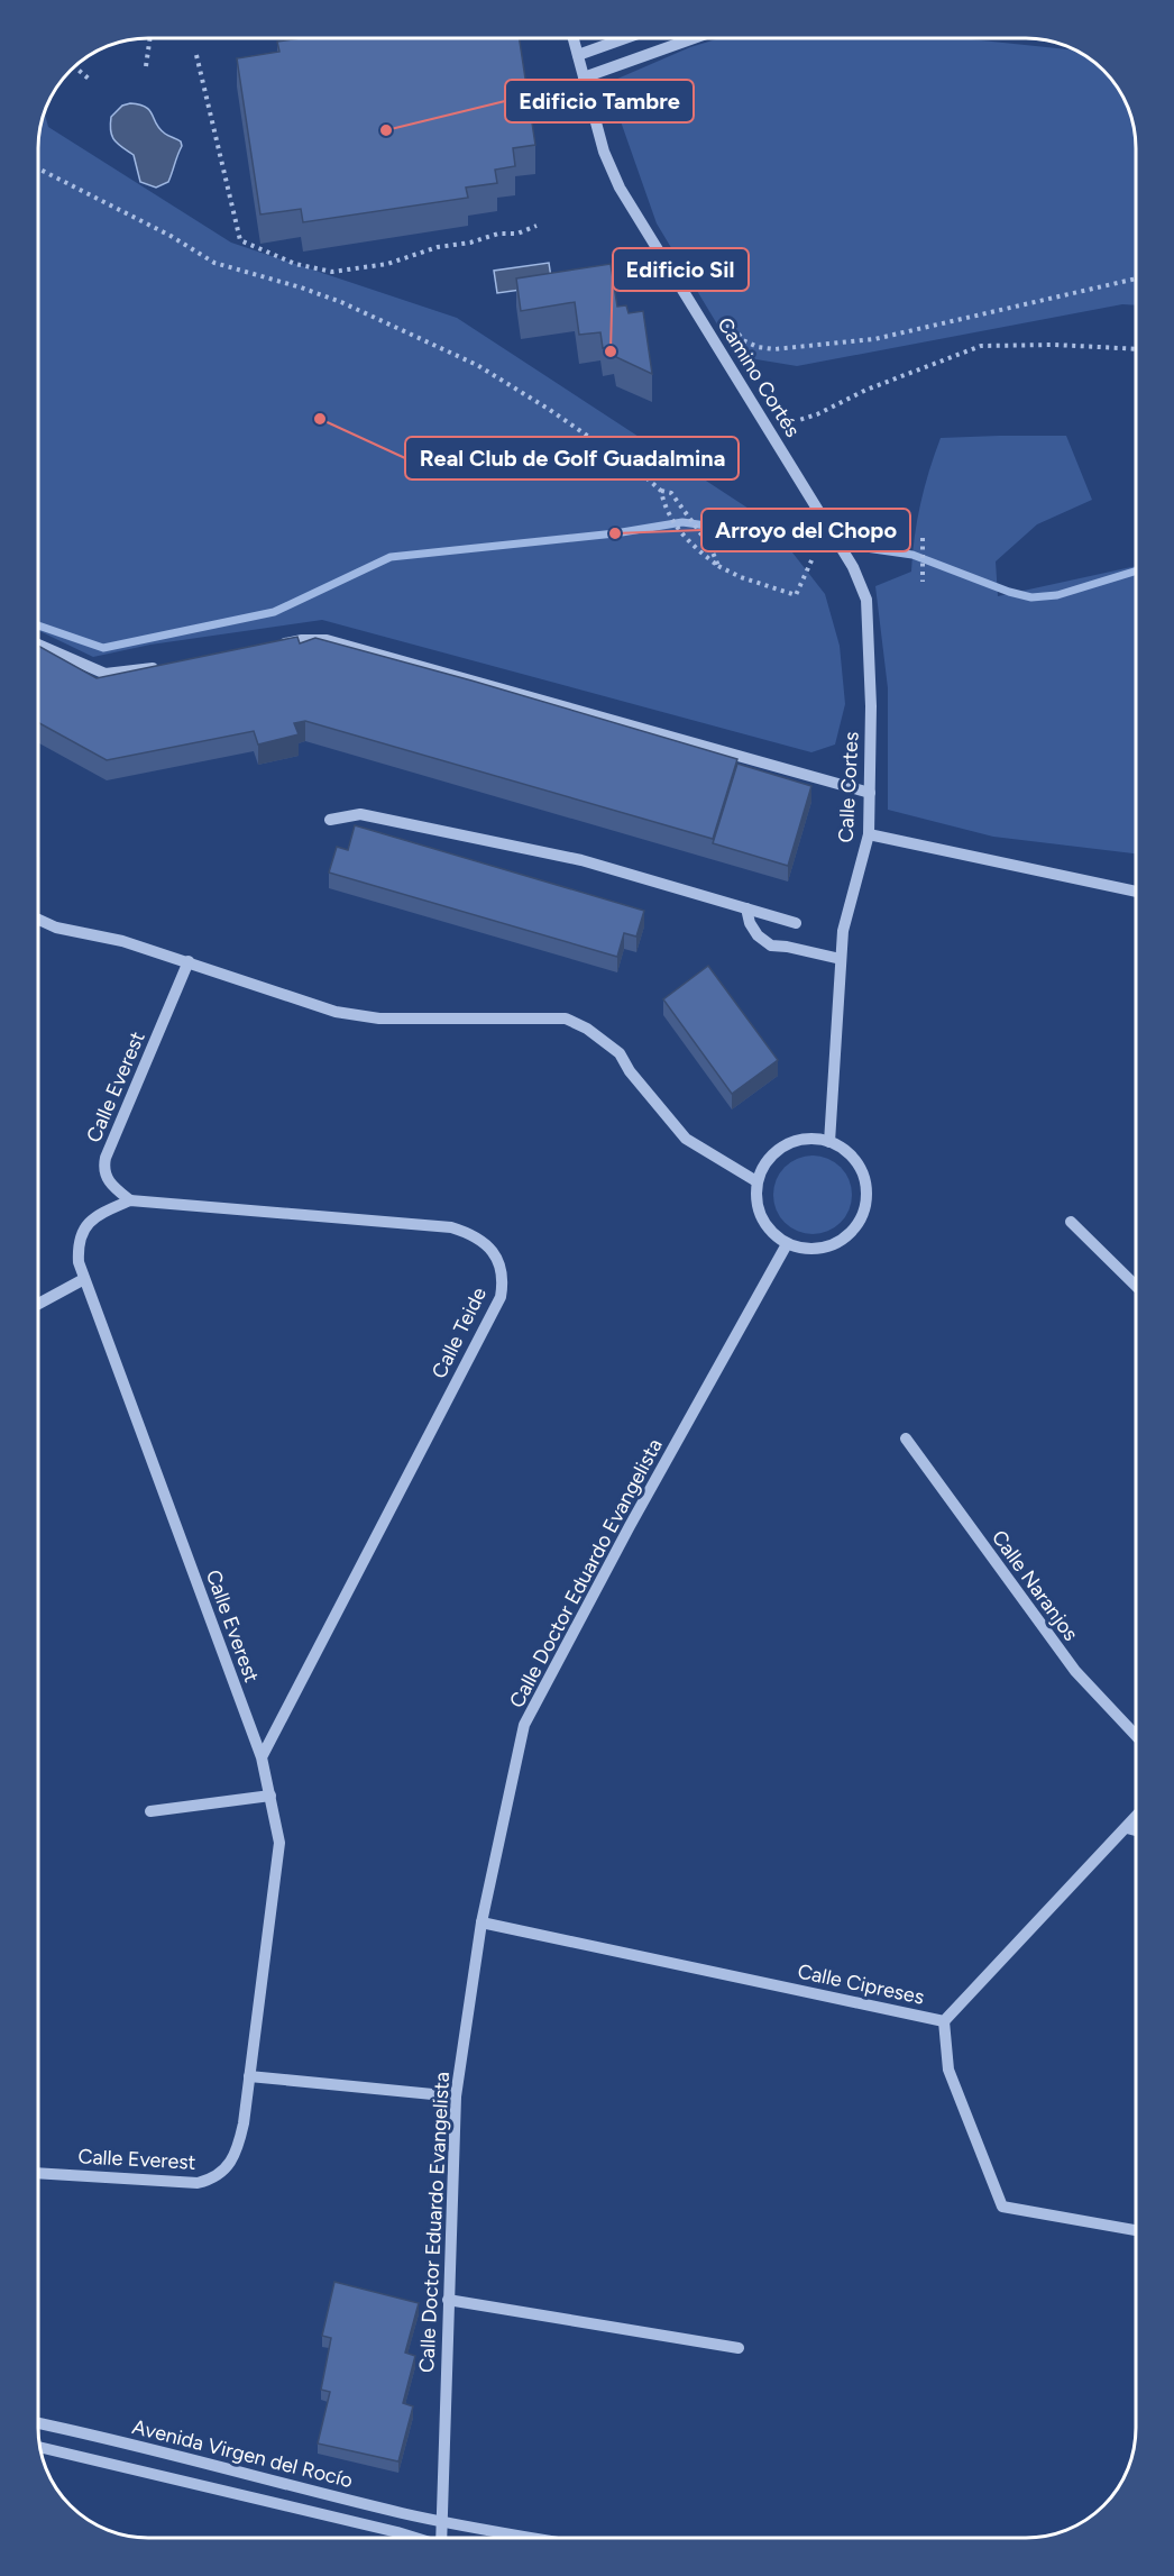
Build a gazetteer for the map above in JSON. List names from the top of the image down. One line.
{"streets":{"street":["Camino Cortés","Calle Cortes","Calle Everest","Calle Teide","Calle Doctor Eduardo Evangelista","Calle Naranjos","Calle Cipreses","Avenida Virgen del Rocío"]},"crossings":[["Camino Cortés","Calle Cortes"],["Calle Cortes","Calle Doctor Eduardo Evangelista"],["Calle Everest","Calle Teide"],["Calle Doctor Eduardo Evangelista","Calle Cipreses"],["Calle Doctor Eduardo Evangelista","Avenida Virgen del Rocío"]],"places":["Edificio Tambre","Edificio Sil","Real Club de Golf Guadalmina","Arroyo del Chopo"]}
